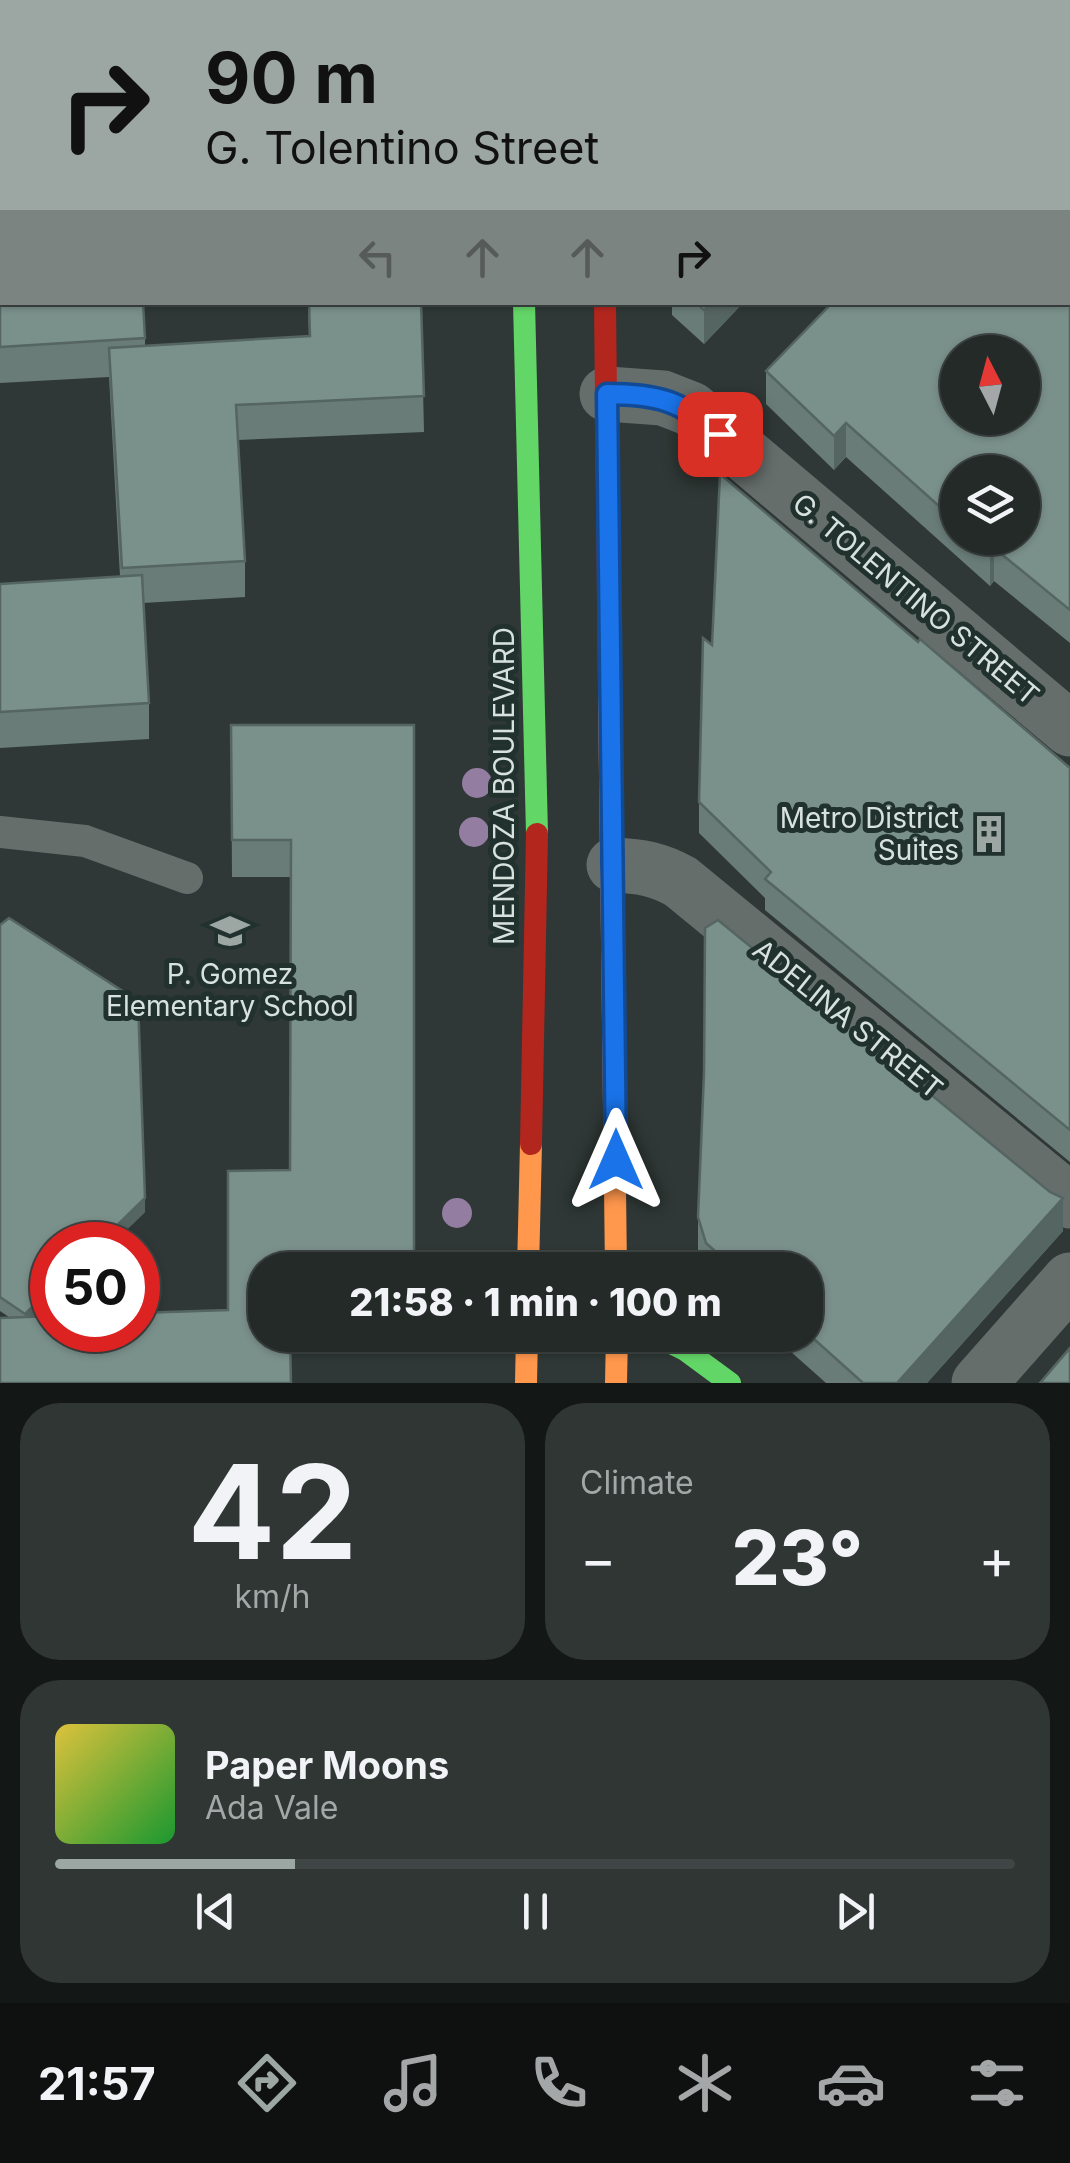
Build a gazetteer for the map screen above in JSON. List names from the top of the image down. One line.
{"streets":{"main road":["MENDOZA BOULEVARD"],"street":["G. TOLENTINO STREET","ADELINA STREET"]},"places":{"building":["Metro District Suites"],"school or university":["P. Gomez Elementary School"]},"north":"top","page":{"turn":["90 m","G. Tolentino Street"],"limit":"50","trip":"21:58 · 1 min · 100 m","tile":[["42","km/h"],"Climate"],"heat":["−","23°","+"],"song":["Paper Moons","Ada Vale"],"tabs":"21:57"}}
